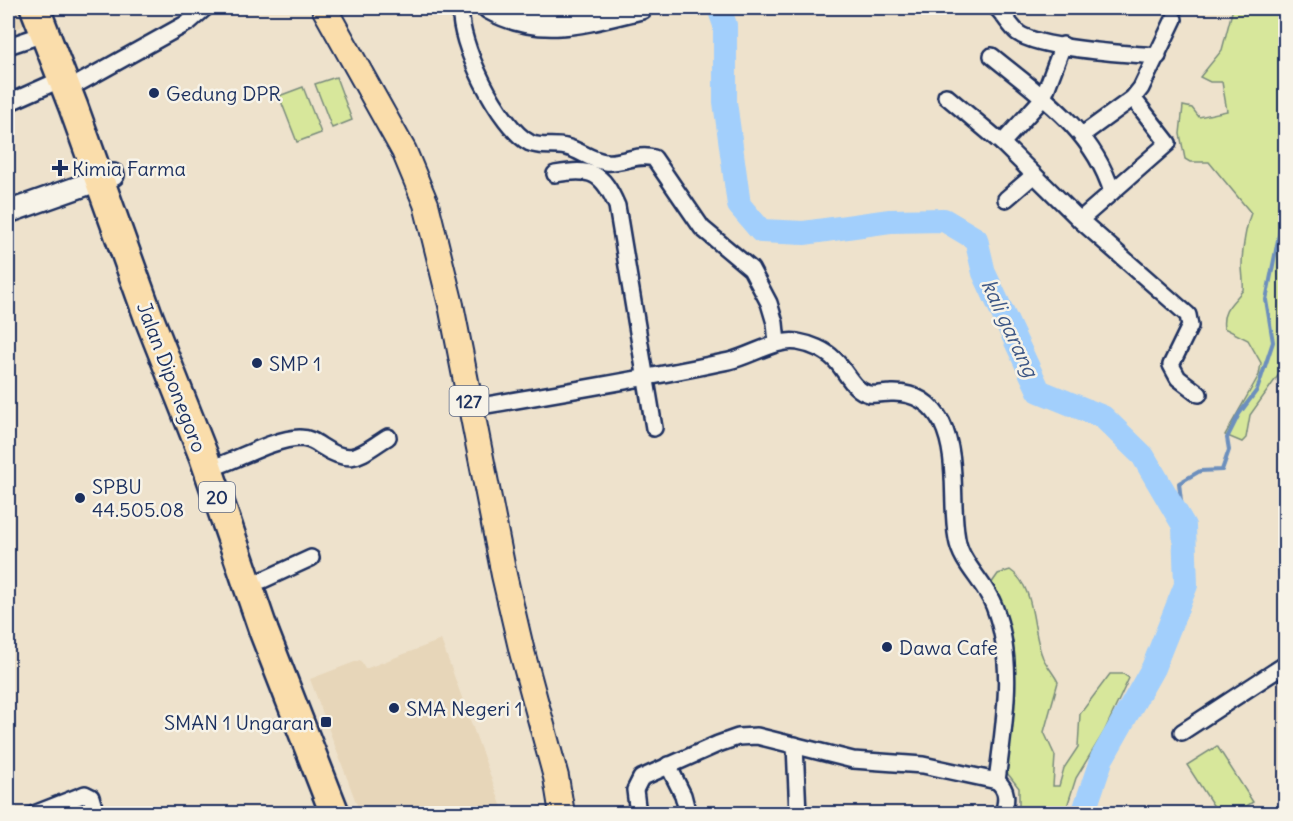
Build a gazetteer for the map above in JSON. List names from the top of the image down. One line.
{"streets":{"highway":["Jalan Diponegoro","20"],"main road":["127"]},"water":["kali garang"],"places":{"other":["Gedung DPR","SMP 1","SPBU 44.505.08","Dawa Cafe","SMA Negeri 1"],"health":["Kimia Farma"],"transit":["SMAN 1 Ungaran"]}}
